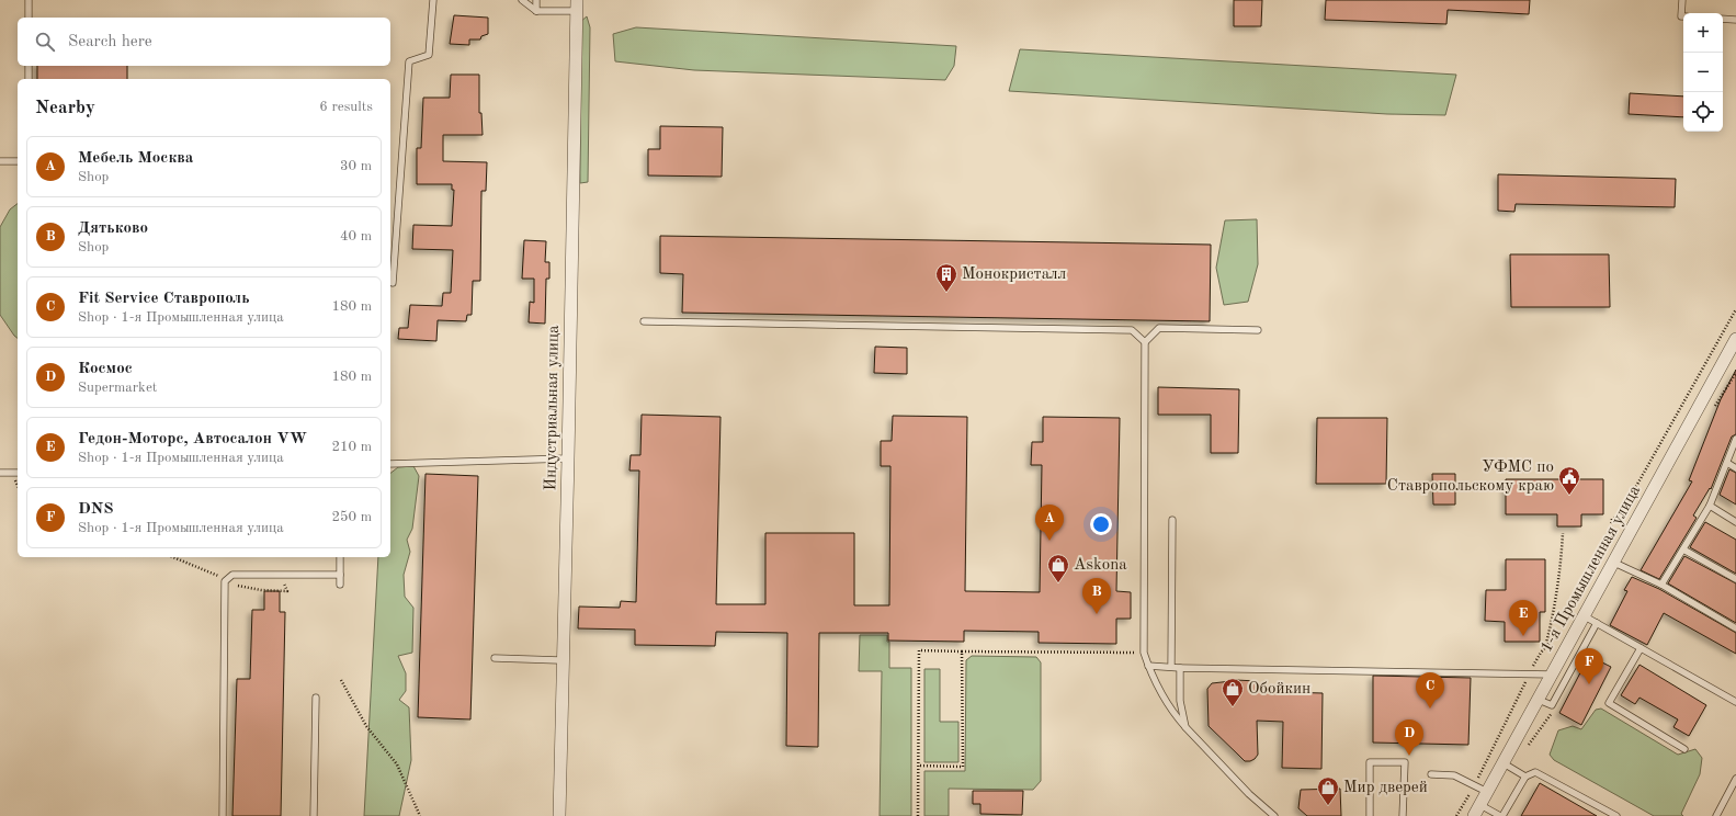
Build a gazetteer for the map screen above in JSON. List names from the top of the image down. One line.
{"streets":{"street":["Индустриальная улица","1-я Промышленная улица"]},"places":{"building":["Монокристалл"],"public building":["УФМС по Ставропольскому краю"],"shop":["Askona","Обойкин","Мир дверей"]},"page":{"map_buttons":["+","−"],"search":"Search here","heading":["Nearby","6 results"],"list":[{"mark":"A","name":"Мебель Москва","note":"Shop","value":"30 m"},{"mark":"B","name":"Дятьково","note":"Shop","value":"40 m"},{"mark":"C","name":"Fit Service Ставрополь","note":"Shop · 1-я Промышленная улица","value":"180 m"},{"mark":"D","name":"Космос","note":"Supermarket","value":"180 m"},{"mark":"E","name":"Гедон-Моторс, Автосалон VW","note":"Shop · 1-я Промышленная улица","value":"210 m"},{"mark":"F","name":"DNS","note":"Shop · 1-я Промышленная улица","value":"250 m"}],"pins":["A","B","E","F","C","D"]}}
